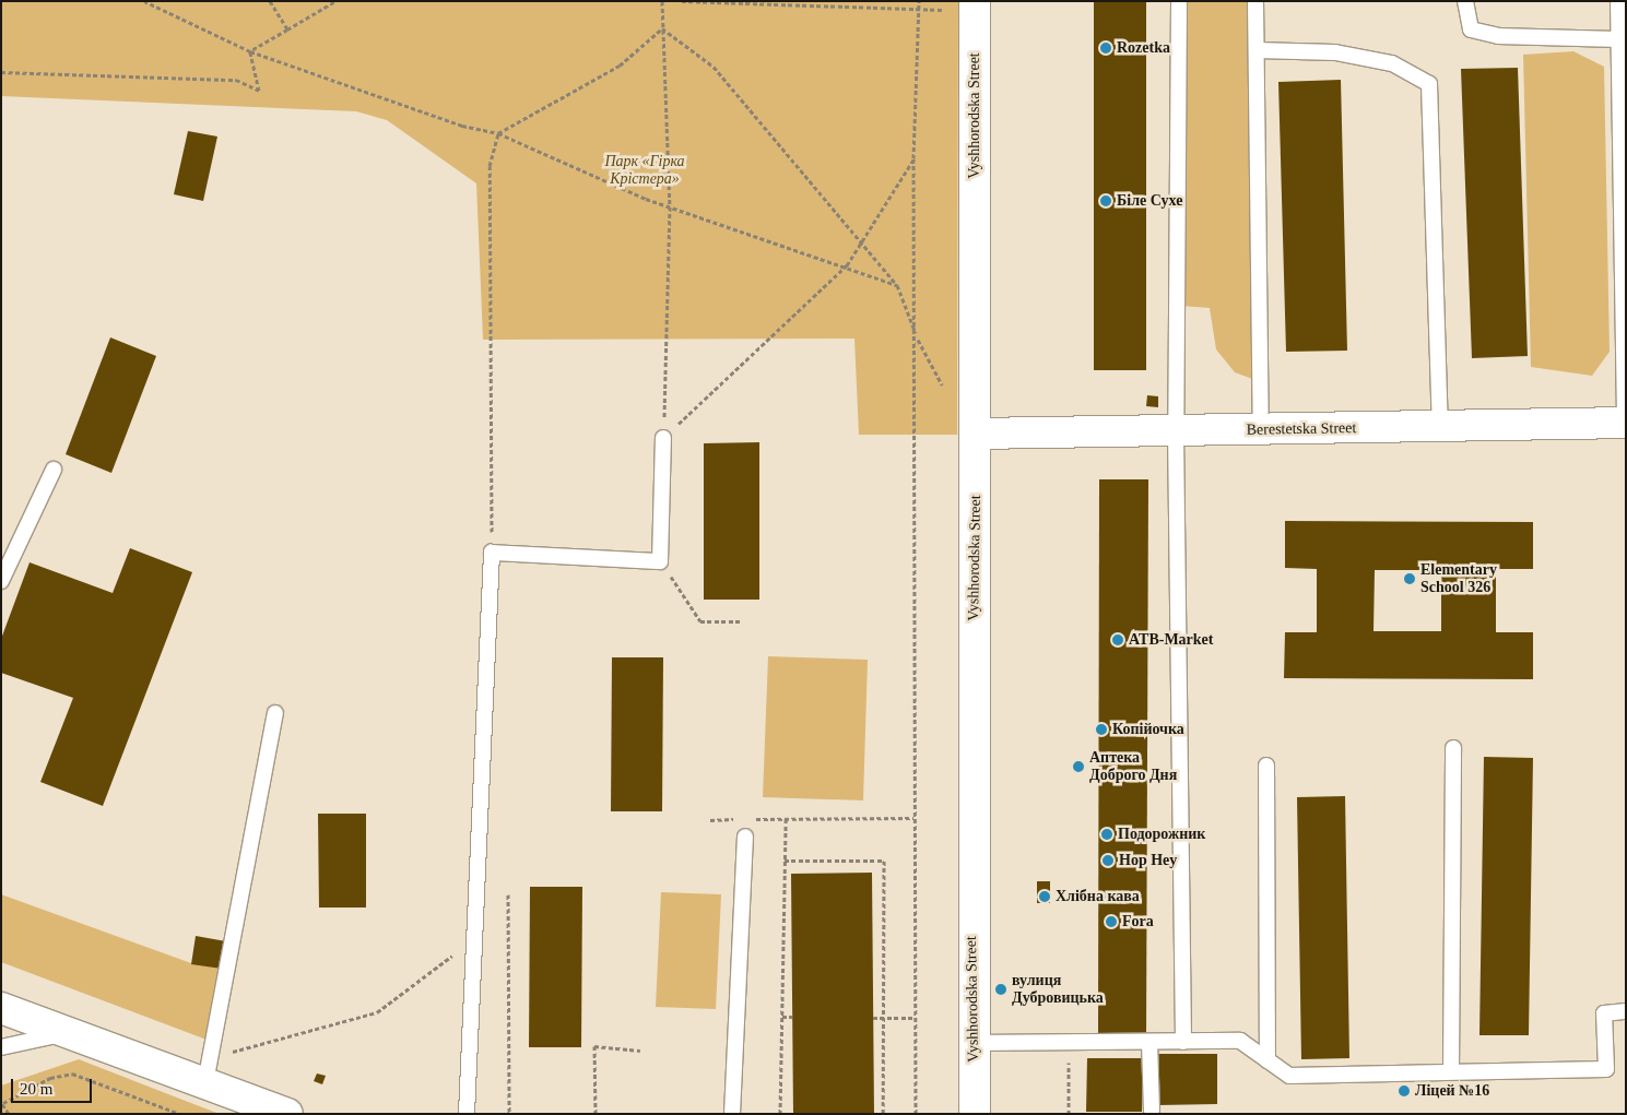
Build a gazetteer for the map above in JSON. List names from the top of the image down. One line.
{"streets":{"main road":["Vyshhorodska Street","Berestetska Street"]},"crossings":[["Vyshhorodska Street","Berestetska Street"]],"parks":["Парк «Гірка Крістера»"],"places":["Rozetka","Біле Сухе","Elementary School 326","ATB-Market","Копійочка","Аптека Доброго Дня","Подорожник","Hop Hey","Хлібна кава","Fora","вулиця Дубровицька","Ліцей №16"],"scale_bar":"20 m"}
